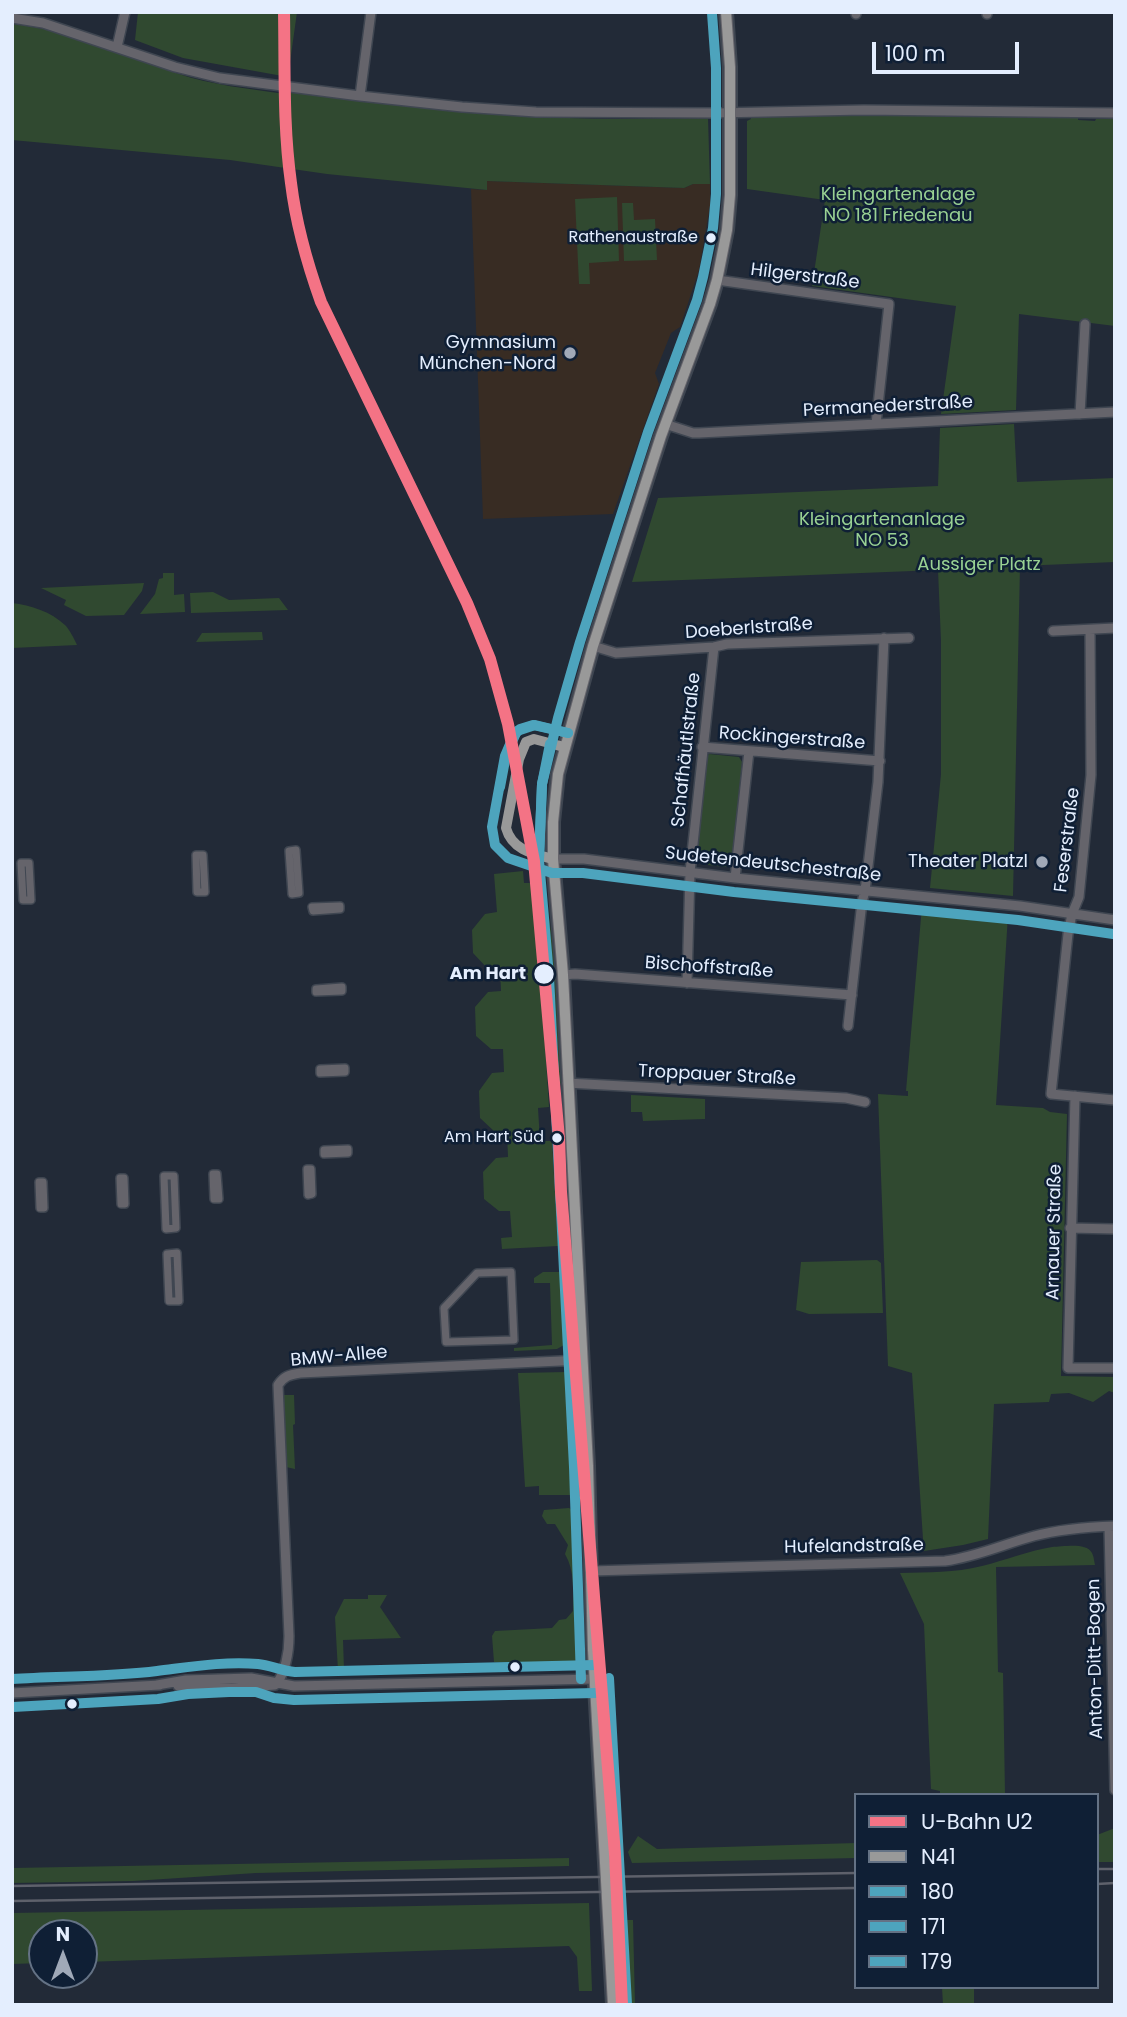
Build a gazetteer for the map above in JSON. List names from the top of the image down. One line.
{"streets":{"street":["Hilgerstraße","Permanederstraße","Doeberlstraße","Rockingerstraße","Schafhäutlstraße","Feserstraße","Sudetendeutschestraße","Bischoffstraße","Troppauer Straße","Arnauer Straße","BMW-Allee","Hufelandstraße","Anton-Ditt-Bogen"]},"crossings":[["Hilgerstraße","Permanederstraße"],["Doeberlstraße","Schafhäutlstraße"],["Rockingerstraße","Schafhäutlstraße"],["Schafhäutlstraße","Sudetendeutschestraße"],["Schafhäutlstraße","Bischoffstraße"],["Feserstraße","Sudetendeutschestraße"],["Feserstraße","Arnauer Straße"],["Hufelandstraße","Anton-Ditt-Bogen"]],"parks":["Kleingartenalage NO 181 Friedenau","Kleingartenanlage NO 53","Aussiger Platz"],"places":["Rathenaustraße","Gymnasium München-Nord","Theater Platzl","Am Hart","Am Hart Süd"],"lines":["metro line U2","transit line N41","transit line 171","transit line 180","transit line 179"],"legend":["U-Bahn U2","N41","180","171","179"],"scale_bar":"100 m","north":"top"}
